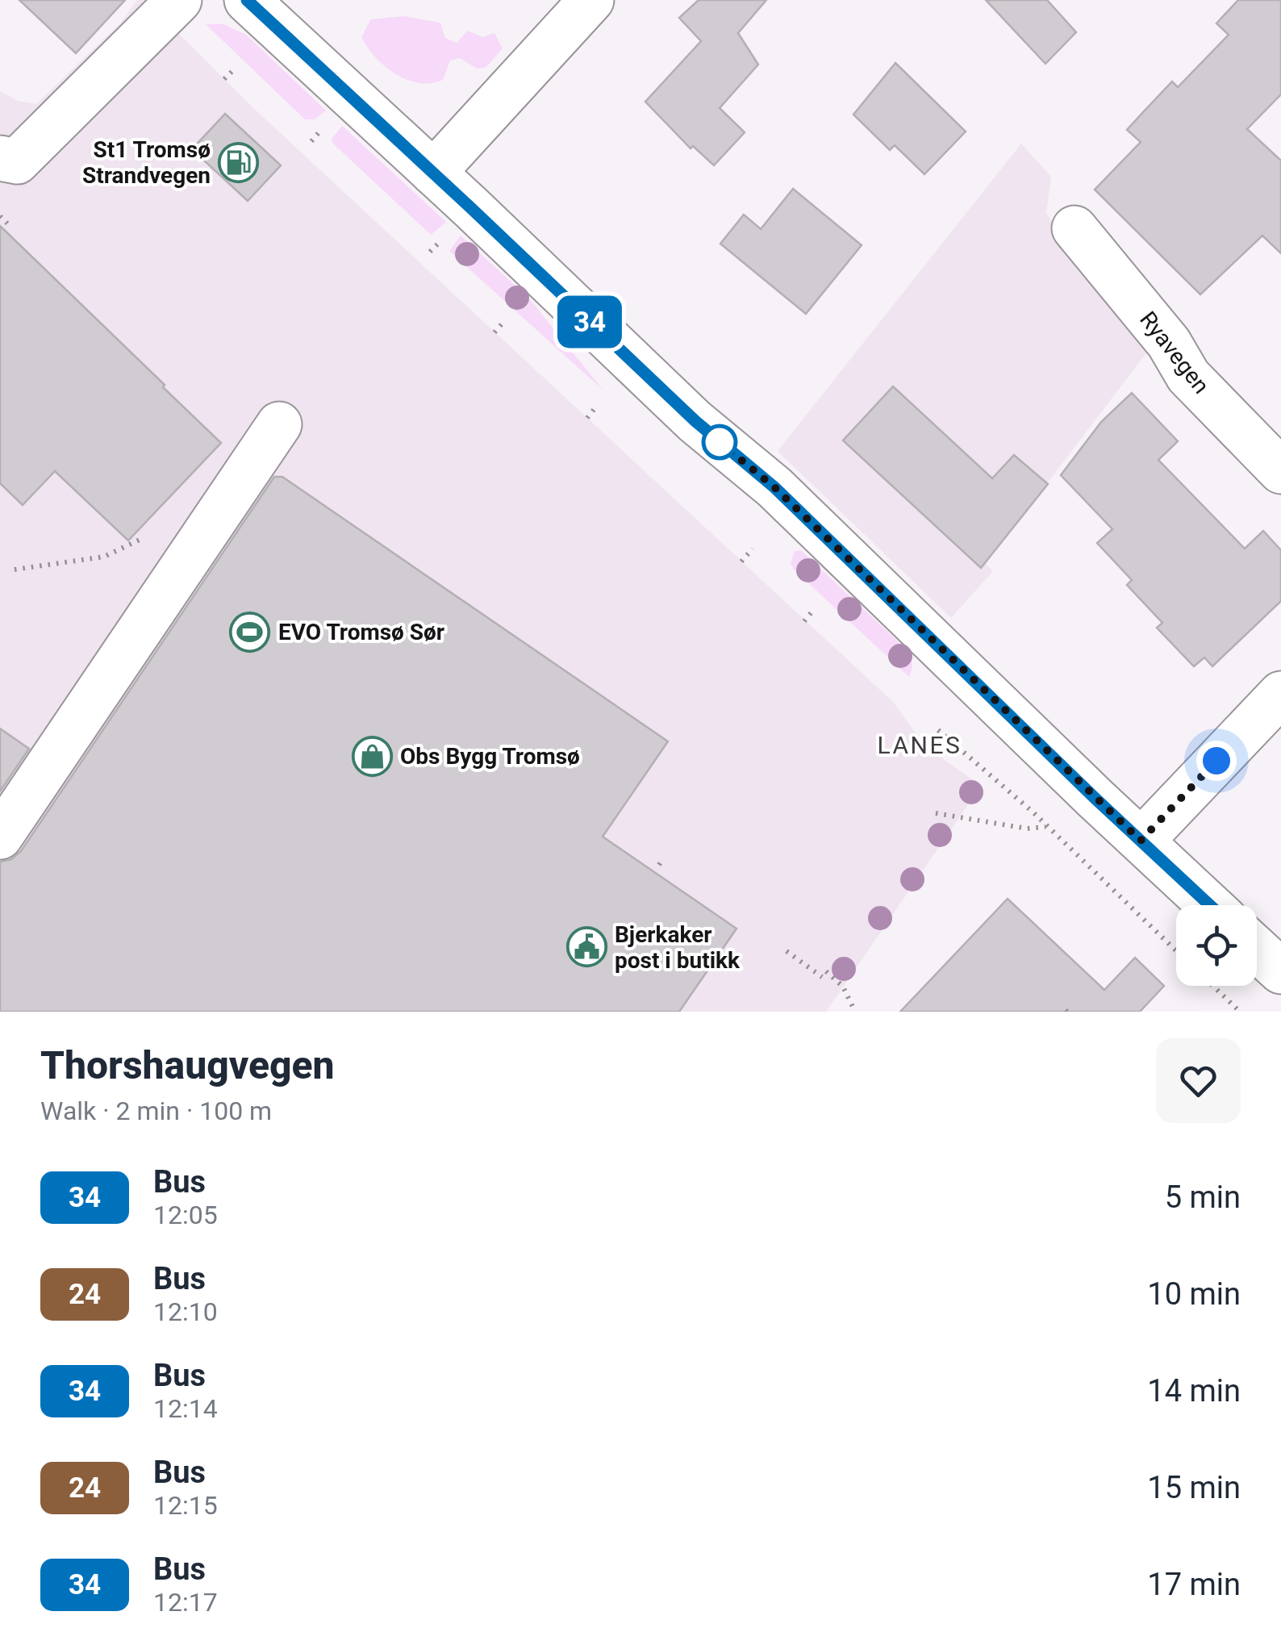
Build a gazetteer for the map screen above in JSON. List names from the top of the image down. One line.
{"streets":{"street":["Ryavegen"]},"districts":["LANES"],"places":{"fuel station":["St1 Tromsø Strandvegen"],"sports":["EVO Tromsø Sør"],"shop":["Obs Bygg Tromsø"],"public building":["Bjerkaker post i butikk"]},"lines":["bus line 34"],"page":{"on_map":"34","heading":["Thorshaugvegen","Walk · 2 min · 100 m"],"list":[{"mark":"34","name":"Bus","note":"12:05","value":"5 min"},{"mark":"24","name":"Bus","note":"12:10","value":"10 min"},{"mark":"34","name":"Bus","note":"12:14","value":"14 min"},{"mark":"24","name":"Bus","note":"12:15","value":"15 min"},{"mark":"34","name":"Bus","note":"12:17","value":"17 min"}]}}
